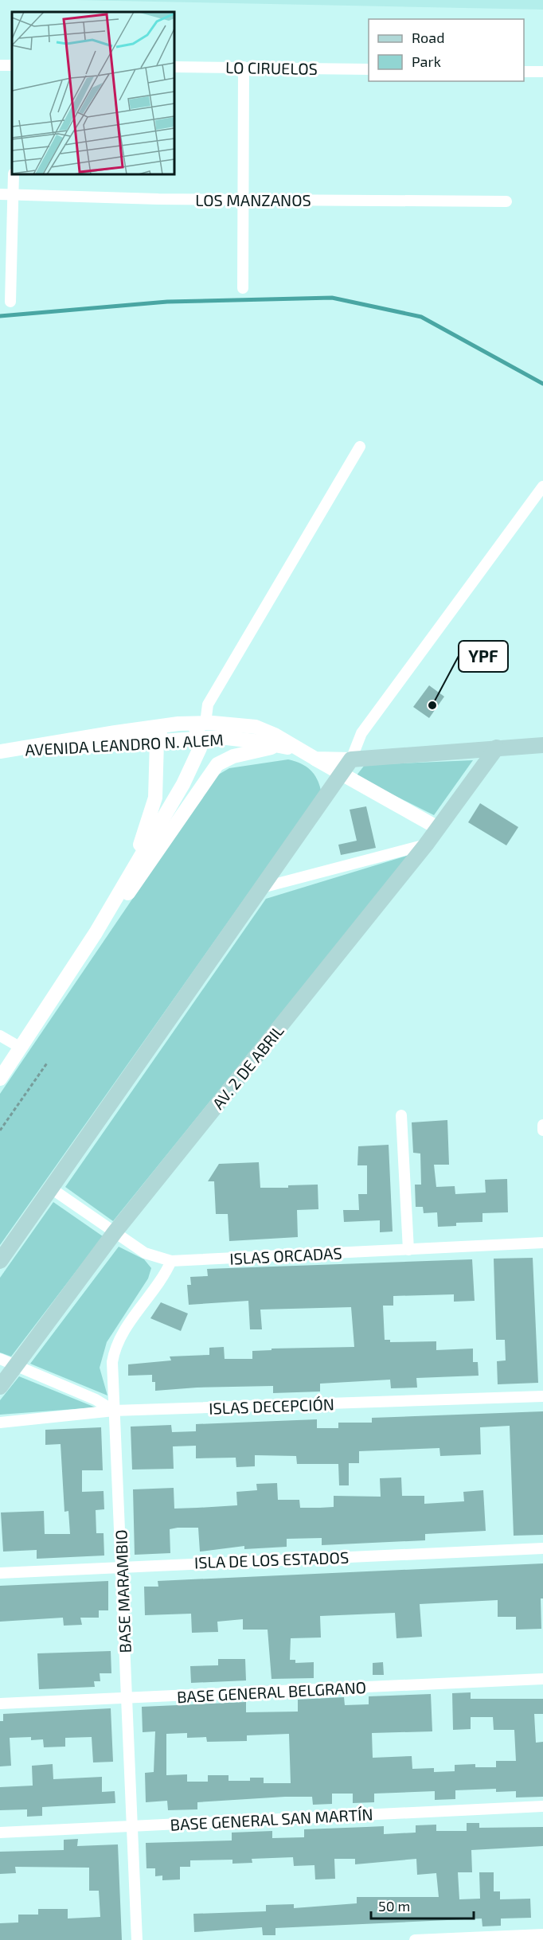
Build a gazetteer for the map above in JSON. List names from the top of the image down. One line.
{"streets":{"main road":["AV. 2 DE ABRIL"],"street":["LO CIRUELOS","LOS MANZANOS","AVENIDA LEANDRO N. ALEM","ISLAS ORCADAS","ISLAS DECEPCIÓN","ISLA DE LOS ESTADOS","BASE MARAMBIO","BASE GENERAL BELGRANO","BASE GENERAL SAN MARTÍN"]},"crossings":[["AV. 2 DE ABRIL","ISLAS ORCADAS"],["ISLAS ORCADAS","BASE MARAMBIO"],["ISLAS DECEPCIÓN","BASE MARAMBIO"],["ISLA DE LOS ESTADOS","BASE MARAMBIO"],["BASE MARAMBIO","BASE GENERAL BELGRANO"],["BASE MARAMBIO","BASE GENERAL SAN MARTÍN"]],"places":["YPF"],"legend":["Road","Park"],"scale_bar":"50 m"}
